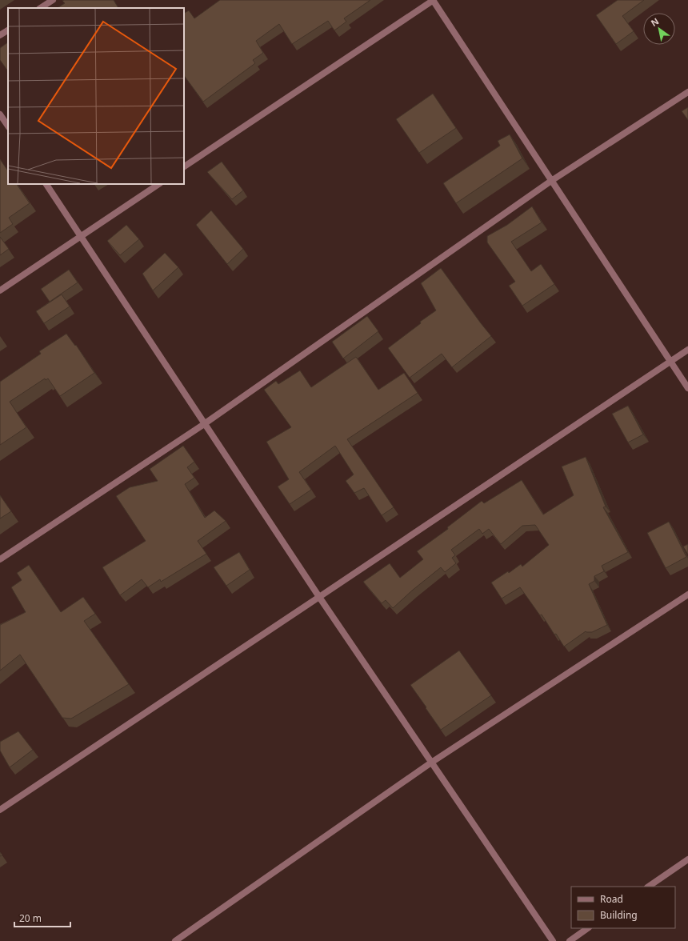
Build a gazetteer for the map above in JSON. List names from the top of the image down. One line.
{"legend":["Road","Building"],"scale_bar":"20 m","north":"top left"}
